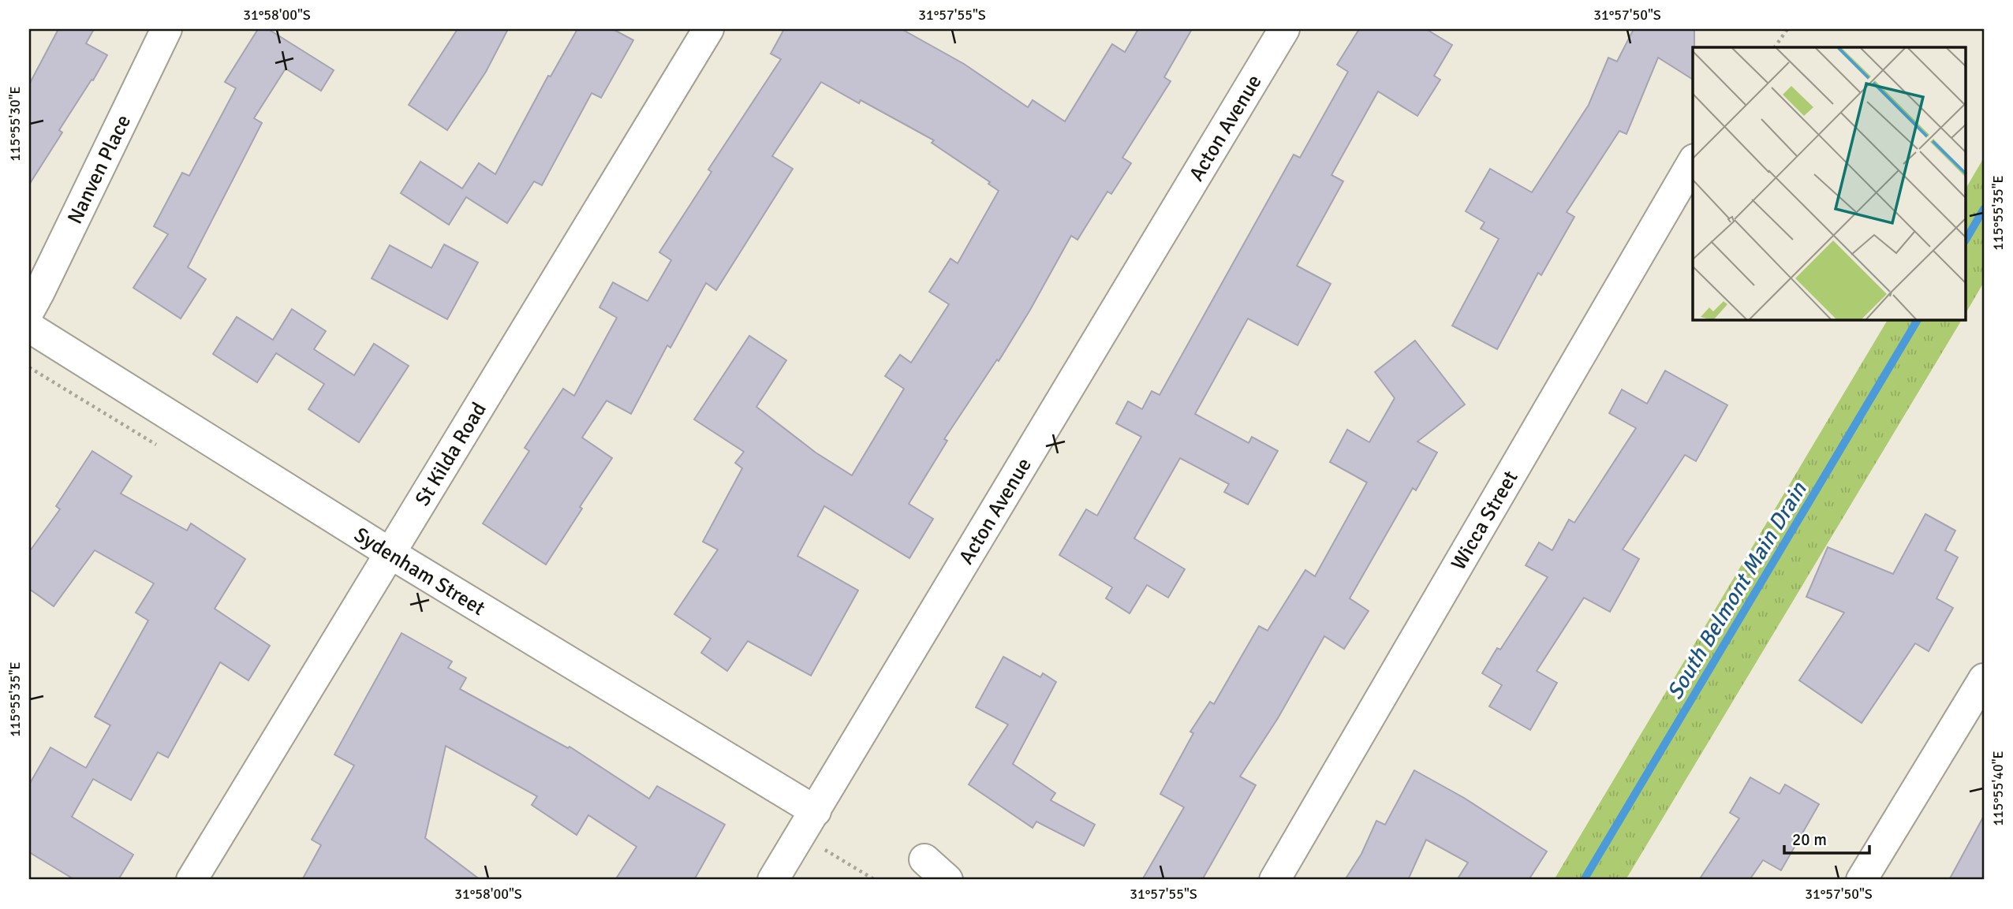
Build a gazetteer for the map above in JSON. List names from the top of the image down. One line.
{"streets":{"street":["Acton Avenue","Nanven Place","St Kilda Road","Wicca Street","Sydenham Street"]},"crossings":[["Acton Avenue","Sydenham Street"],["St Kilda Road","Sydenham Street"]],"water":["South Belmont Main Drain"],"scale_bar":"20 m","coordinates":["31°58'00\"S","31°57'55\"S","31°57'50\"S","115°55'30\"E","115°55'35\"E","115°55'40\"E"]}
